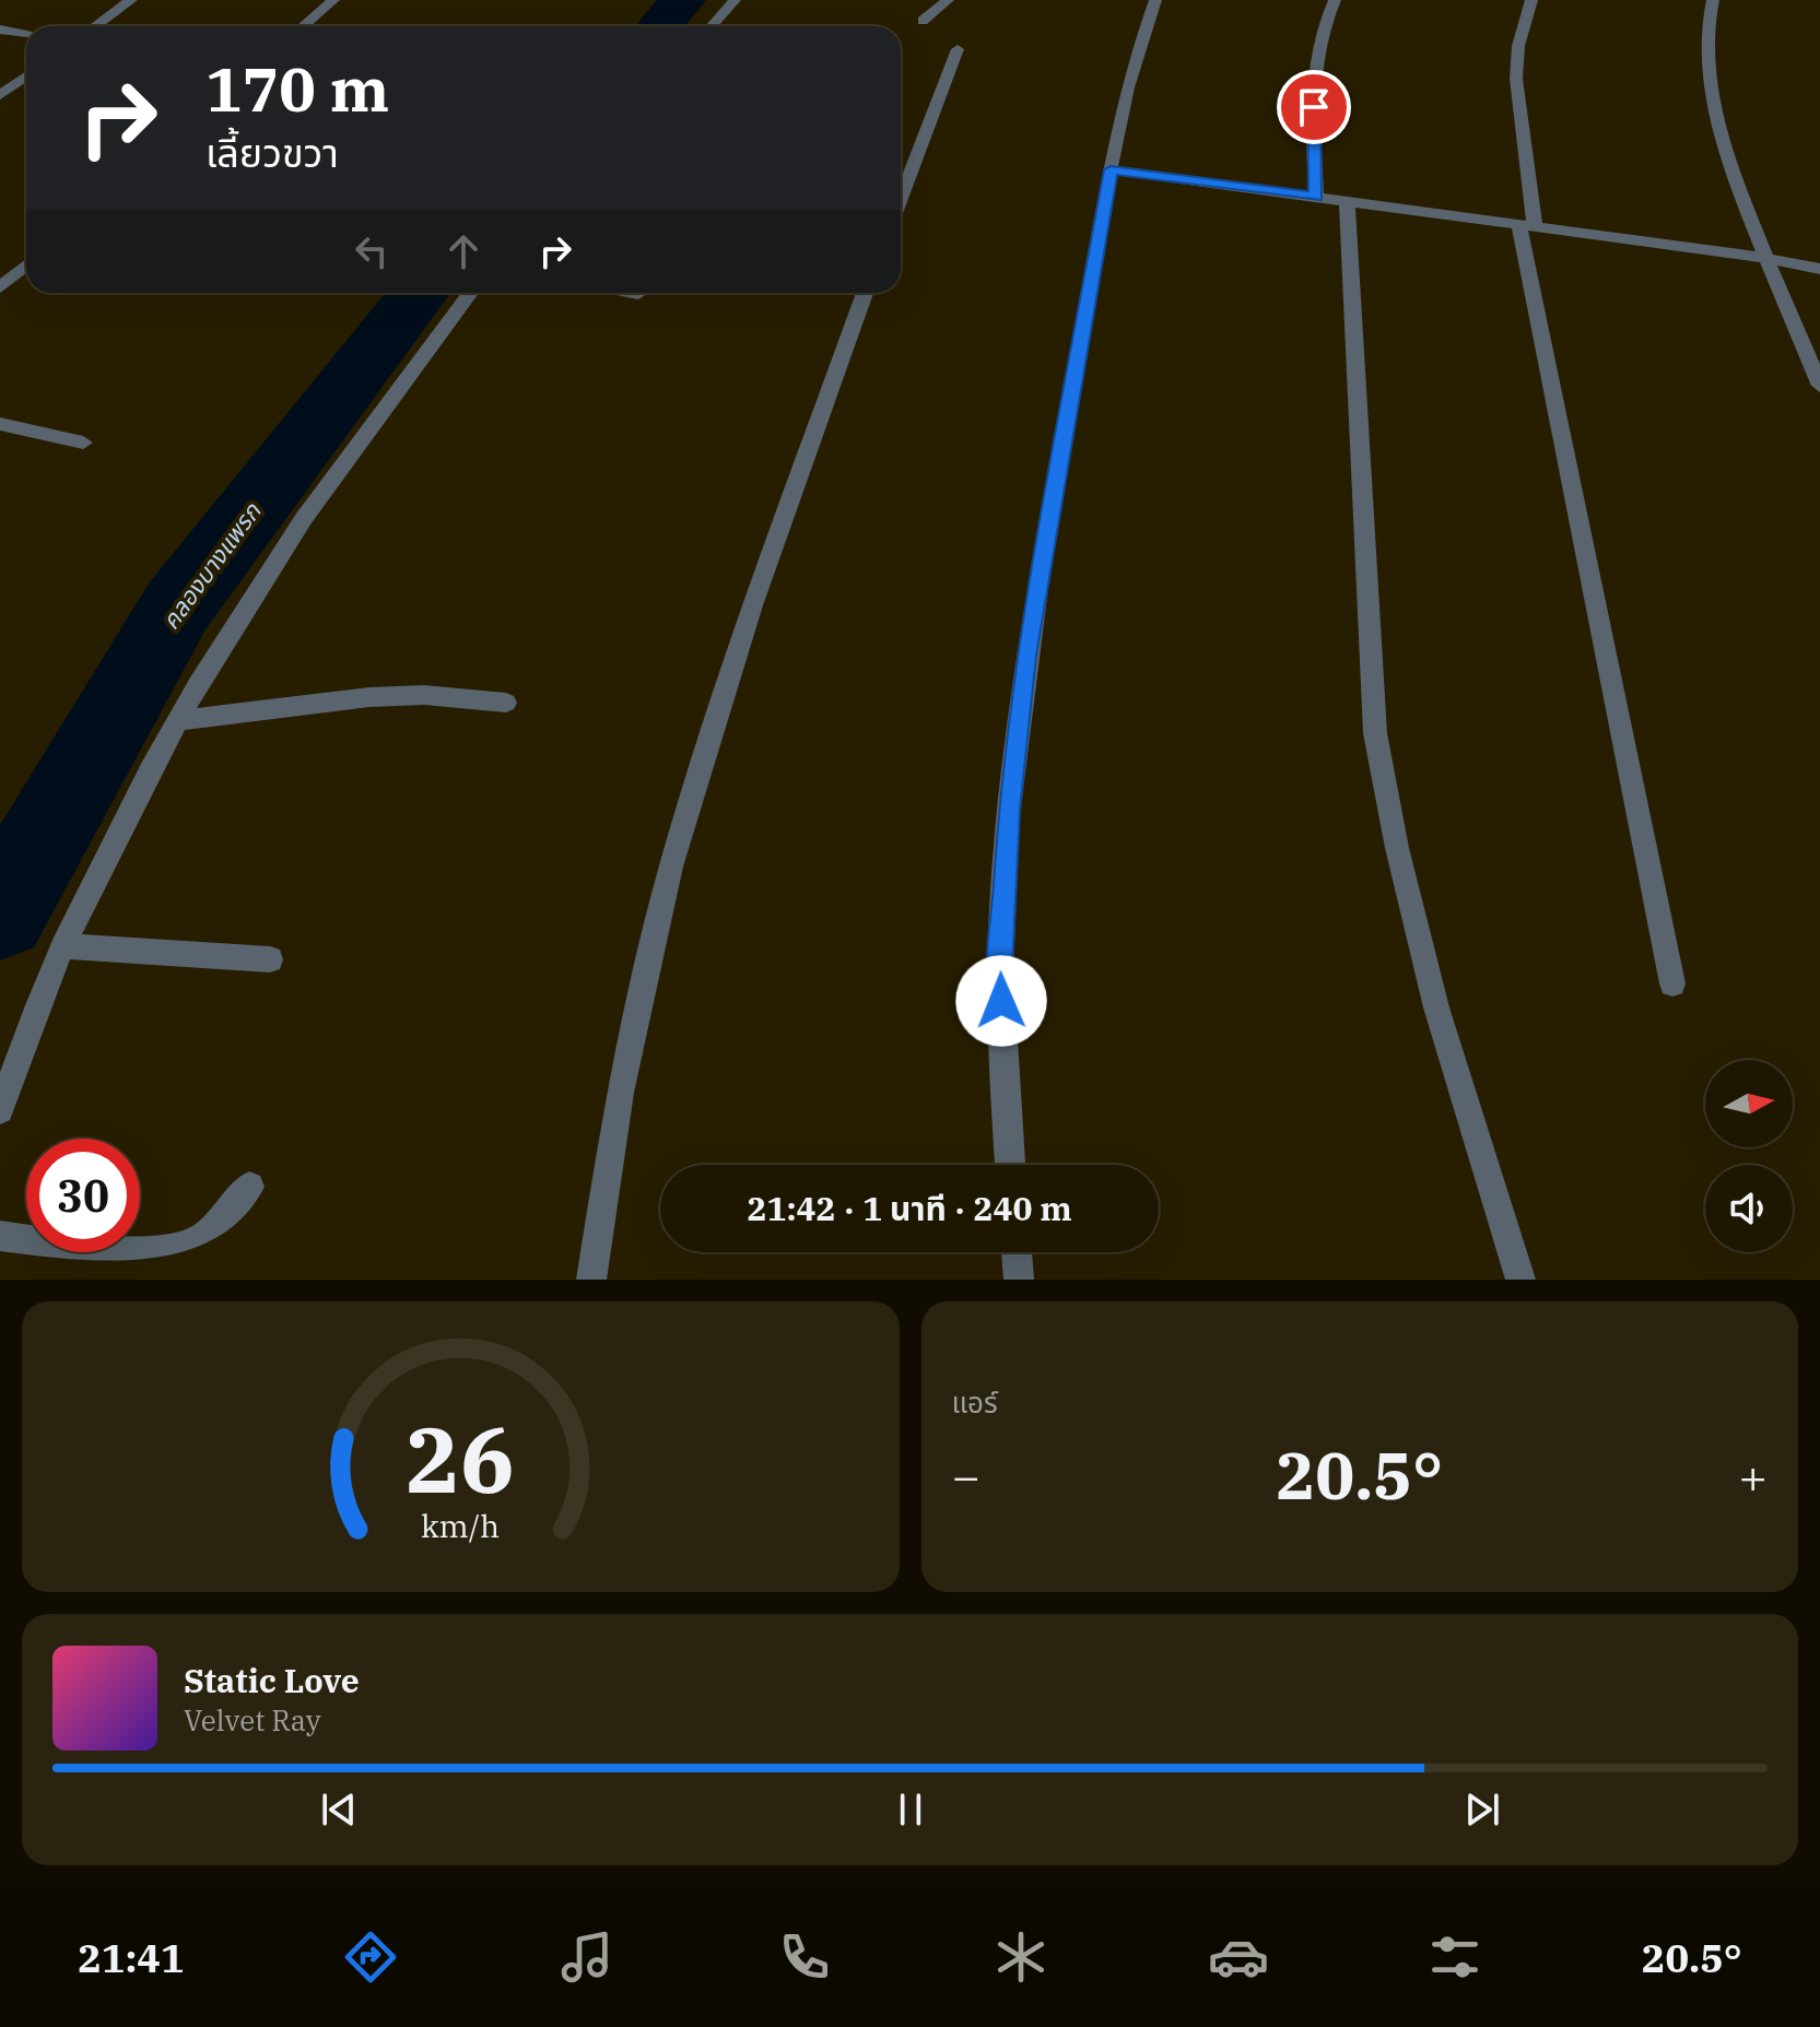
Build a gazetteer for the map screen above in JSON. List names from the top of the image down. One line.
{"water":["คลองบางแพรก"],"north":"right","page":{"turn":["170 m","เลี้ยวขวา"],"limit":"30","trip":"21:42 · 1 นาที · 240 m","tile":"แอร์","heat":["−","20.5°","+"],"song":["Static Love","Velvet Ray"],"tabs":["21:41","20.5°"],"gauge":["26","km/h"]}}
